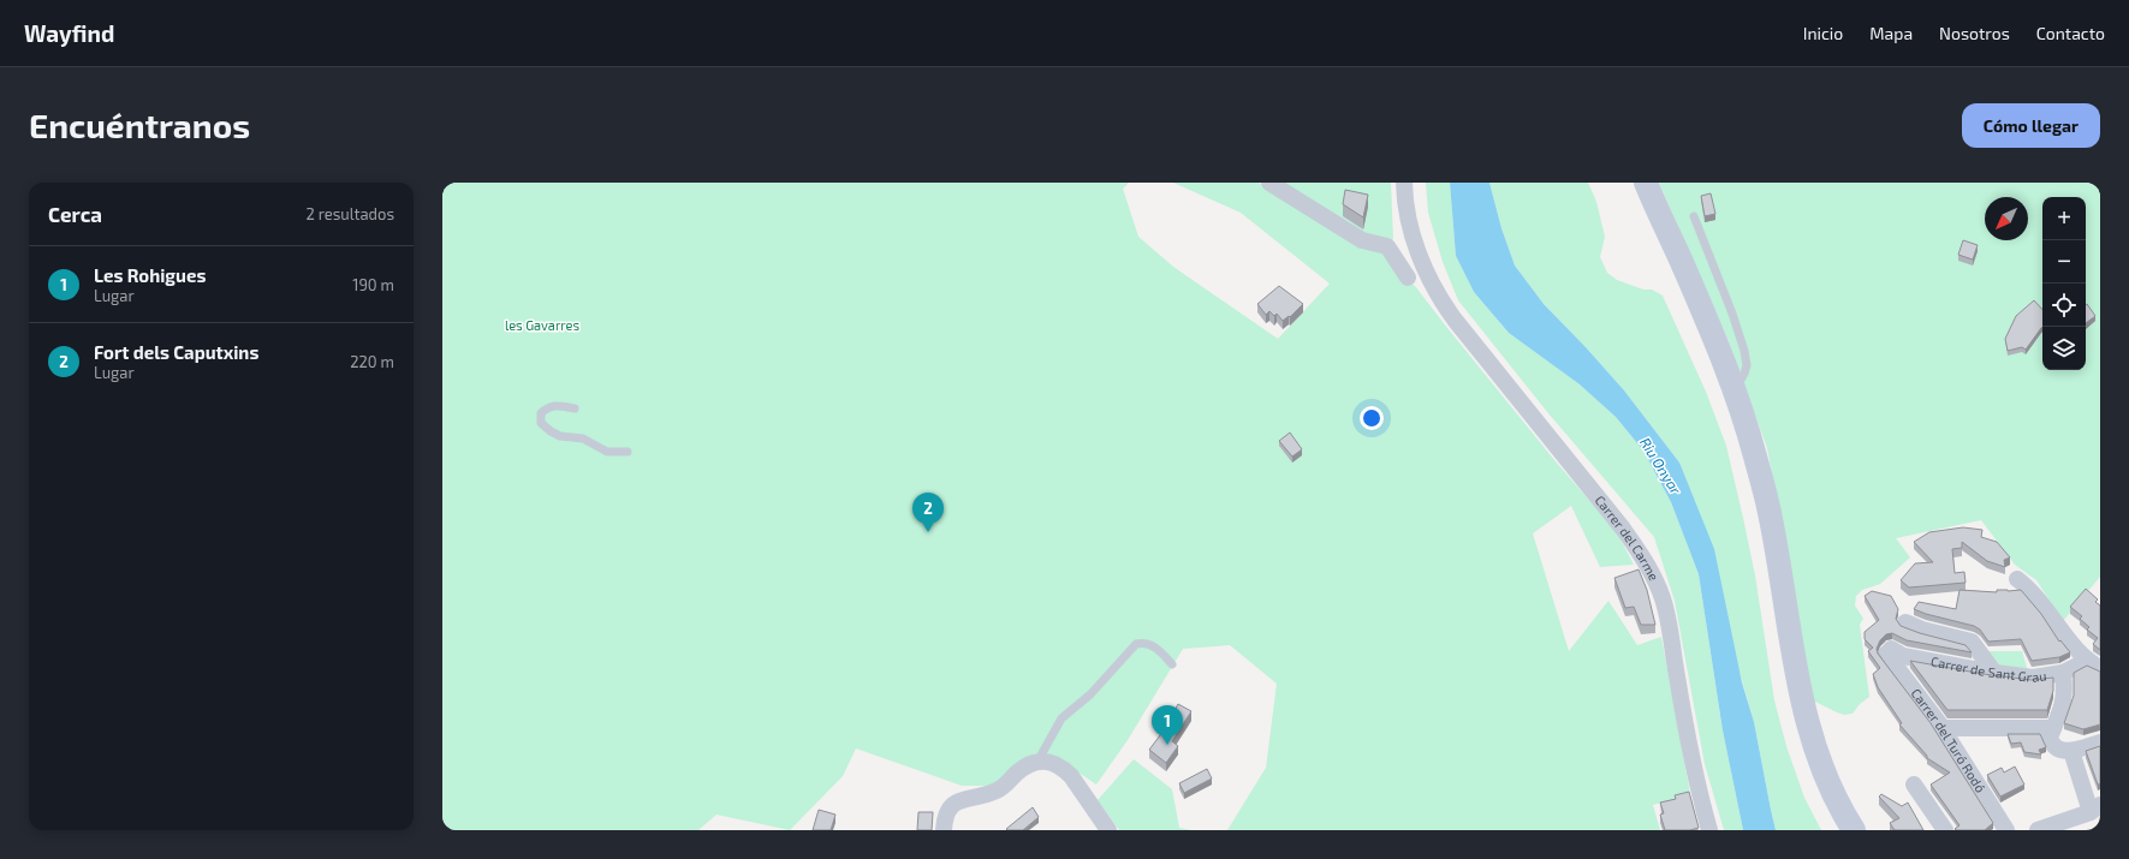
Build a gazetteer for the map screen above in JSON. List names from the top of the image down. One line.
{"streets":{"street":["Carrer del Carme","Carrer de Sant Grau","Carrer del Turó Rodó"]},"crossings":[["Carrer de Sant Grau","Carrer del Turó Rodó"]],"water":["Riu Onyar"],"parks":["les Gavarres"],"north":"bottom left","page":{"header":"Wayfind","nav":["Inicio","Mapa","Nosotros","Contacto"],"buttons":"Cómo llegar","title":"Encuéntranos","heading":["Cerca","2 resultados"],"map_buttons":["+","−"],"list":[{"mark":"1","name":"Les Rohigues","note":"Lugar","value":"190 m"},{"mark":"2","name":"Fort dels Caputxins","note":"Lugar","value":"220 m"}],"pins":["2","1"]}}
